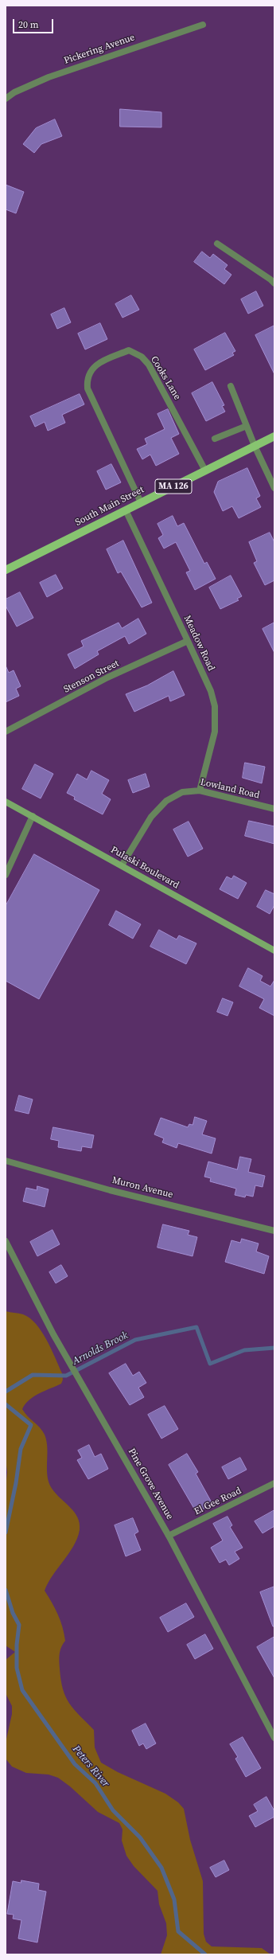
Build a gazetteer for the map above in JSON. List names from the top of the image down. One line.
{"streets":{"main road":["MA 126","South Main Street","Pulaski Boulevard"],"street":["Pickering Avenue","Cooks Lane","Meadow Road","Stenson Street","Lowland Road","Muron Avenue","Pine Grove Avenue","El Gee Road"]},"crossings":[["Cooks Lane","South Main Street"],["South Main Street","Meadow Road"],["Meadow Road","Stenson Street"],["Meadow Road","Lowland Road"],["Lowland Road","Pulaski Boulevard"],["Pine Grove Avenue","El Gee Road"]],"water":["Arnolds Brook","Peters River"],"scale_bar":"20 m"}
